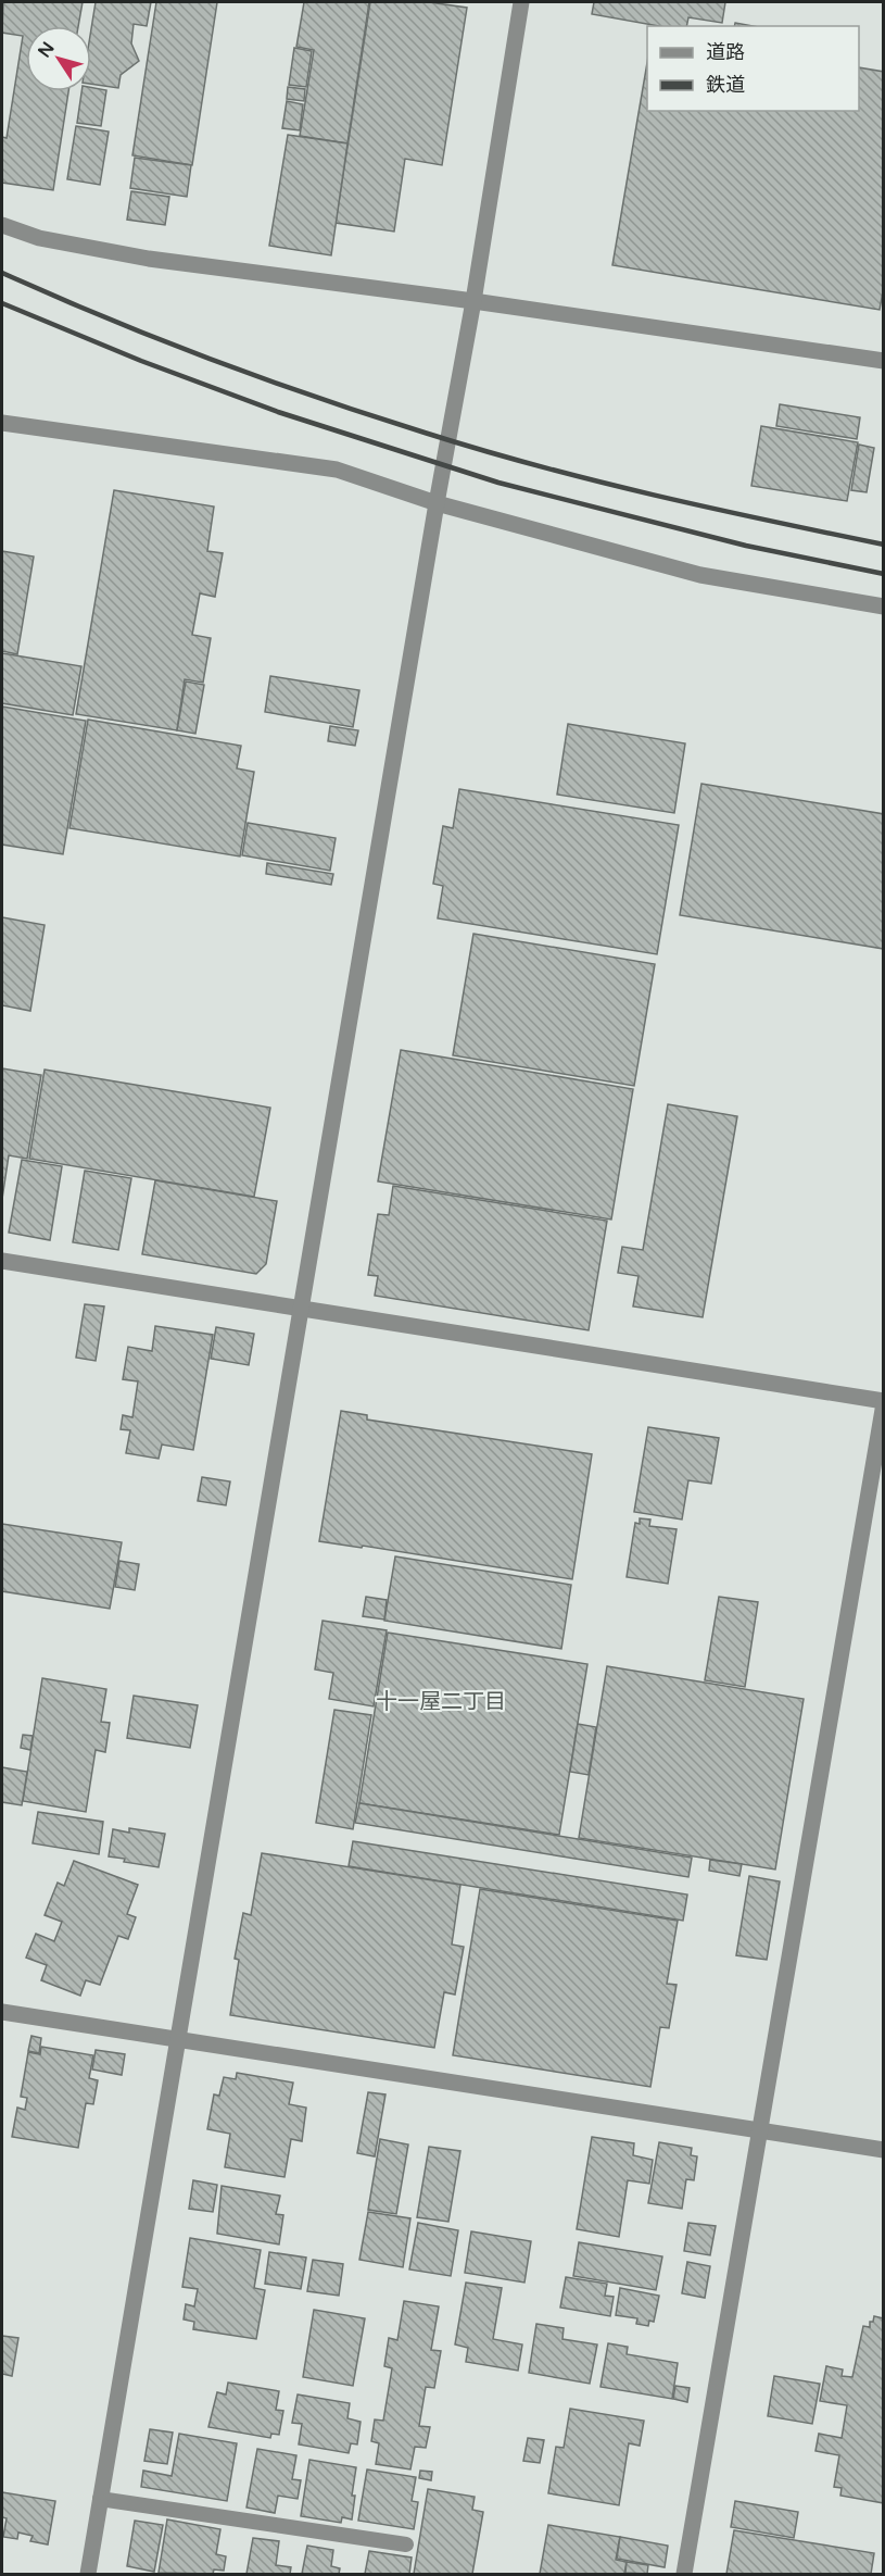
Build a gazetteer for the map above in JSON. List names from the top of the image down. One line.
{"districts":["十一屋二丁目"],"legend":["道路","鉄道"],"north":"top left"}
